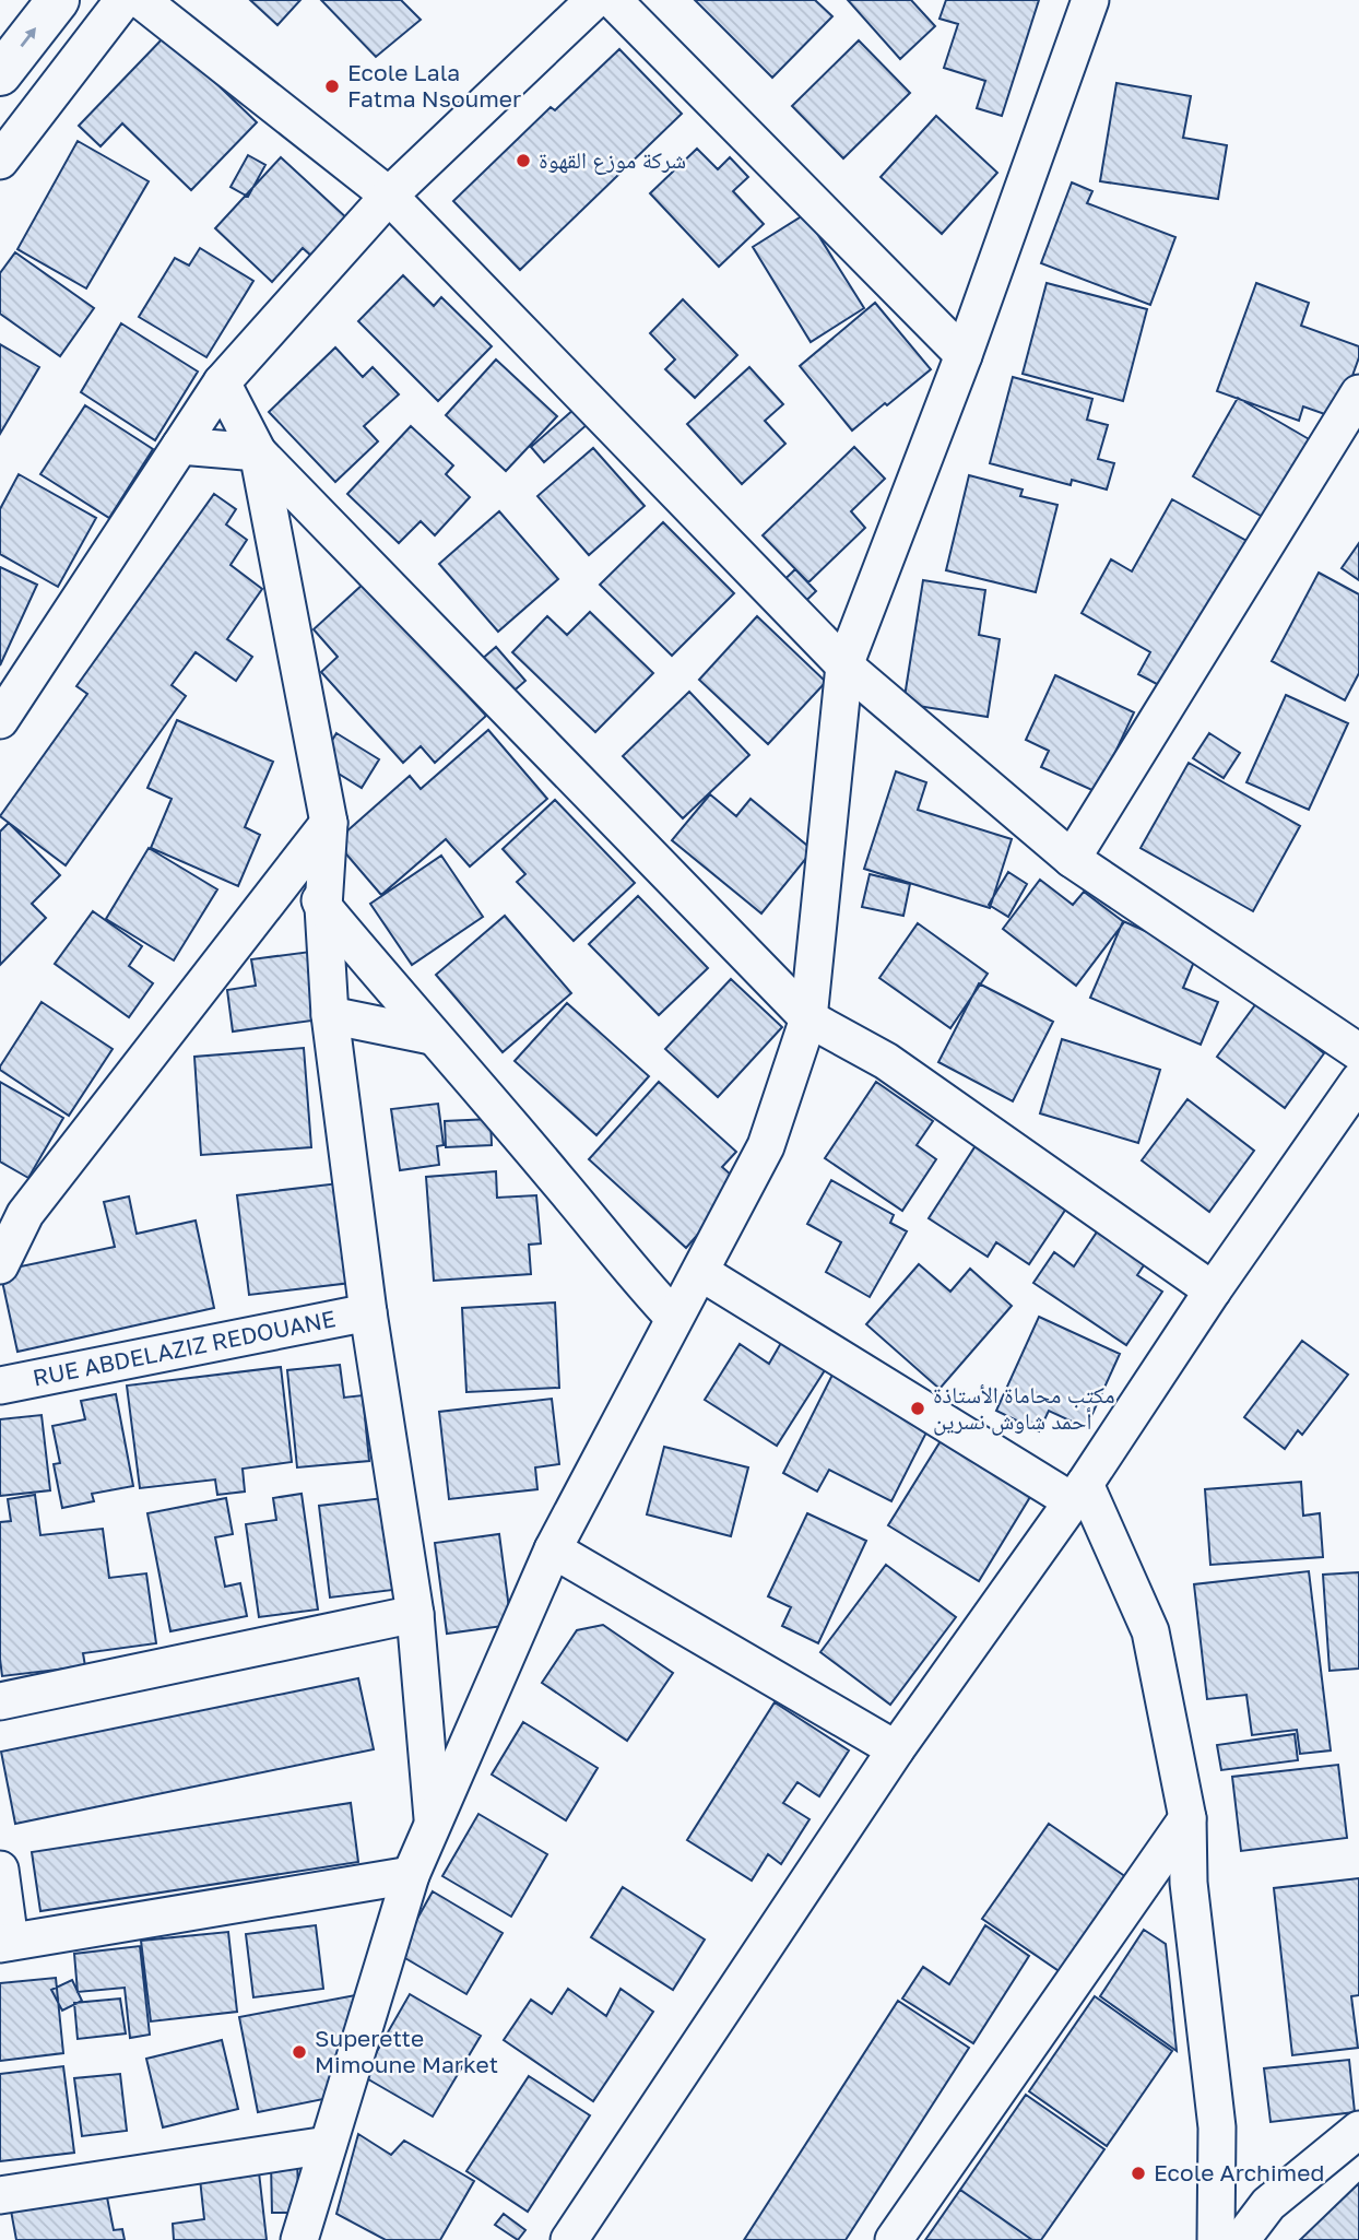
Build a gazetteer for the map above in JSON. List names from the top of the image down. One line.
{"streets":{"street":["RUE ABDELAZIZ REDOUANE"]},"places":["Ecole Lala Fatma Nsoumer","شركة موزع القهوة","مكتب محاماة الأستاذة أحمد شاوش نسرين","Superette Mimoune Market","Ecole Archimed"]}
